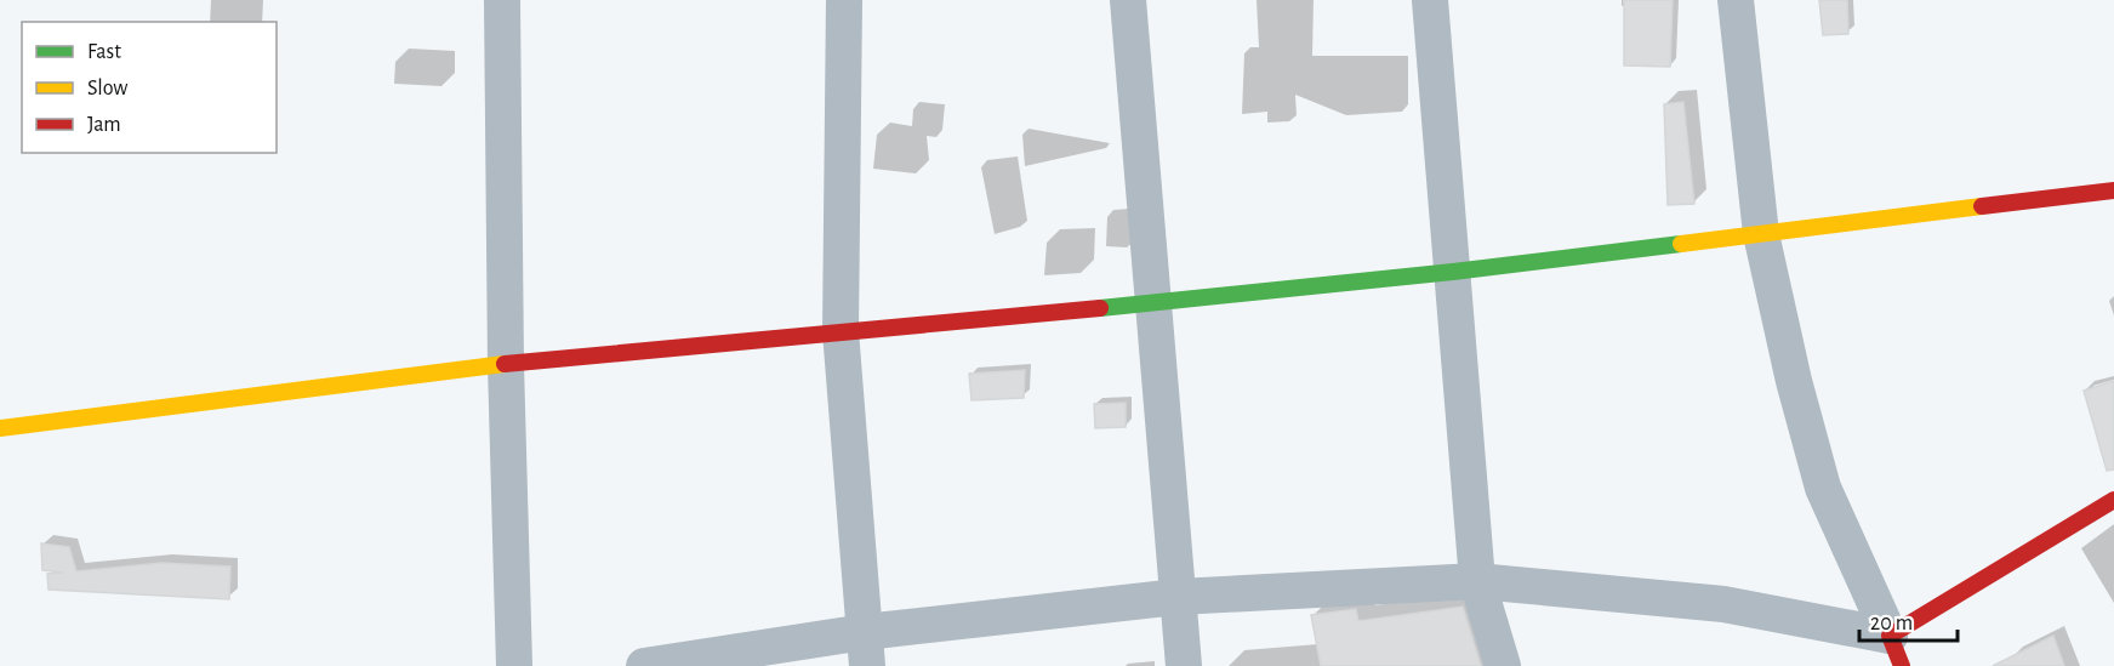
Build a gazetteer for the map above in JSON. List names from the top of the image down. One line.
{"legend":["Fast","Slow","Jam"],"scale_bar":"20 m"}
